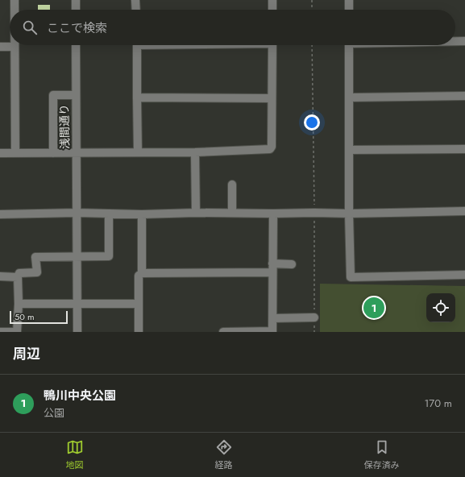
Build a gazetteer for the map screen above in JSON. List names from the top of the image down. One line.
{"streets":{"street":["浅間通り"]},"scale_bar":"50 m","page":{"search":"ここで検索","pins":"1","scale":"50 m","heading":"周辺","list":[{"mark":"1","name":"鴨川中央公園","note":"公園","value":"170 m"}],"nav":["地図","経路","保存済み"]}}
